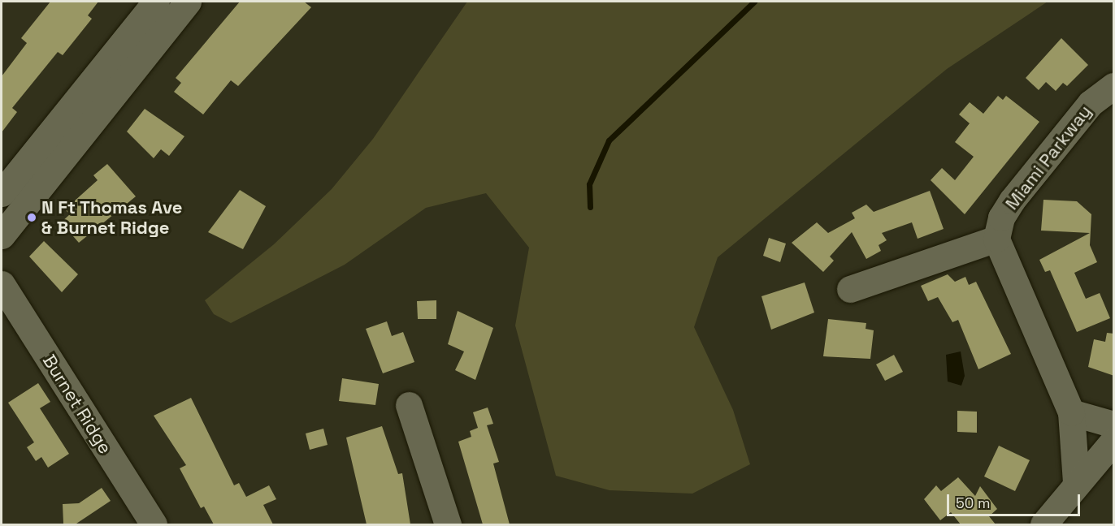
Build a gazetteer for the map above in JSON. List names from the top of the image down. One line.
{"streets":{"street":["Miami Parkway","Burnet Ridge"]},"places":["N Ft Thomas Ave & Burnet Ridge"],"scale_bar":"50 m"}
